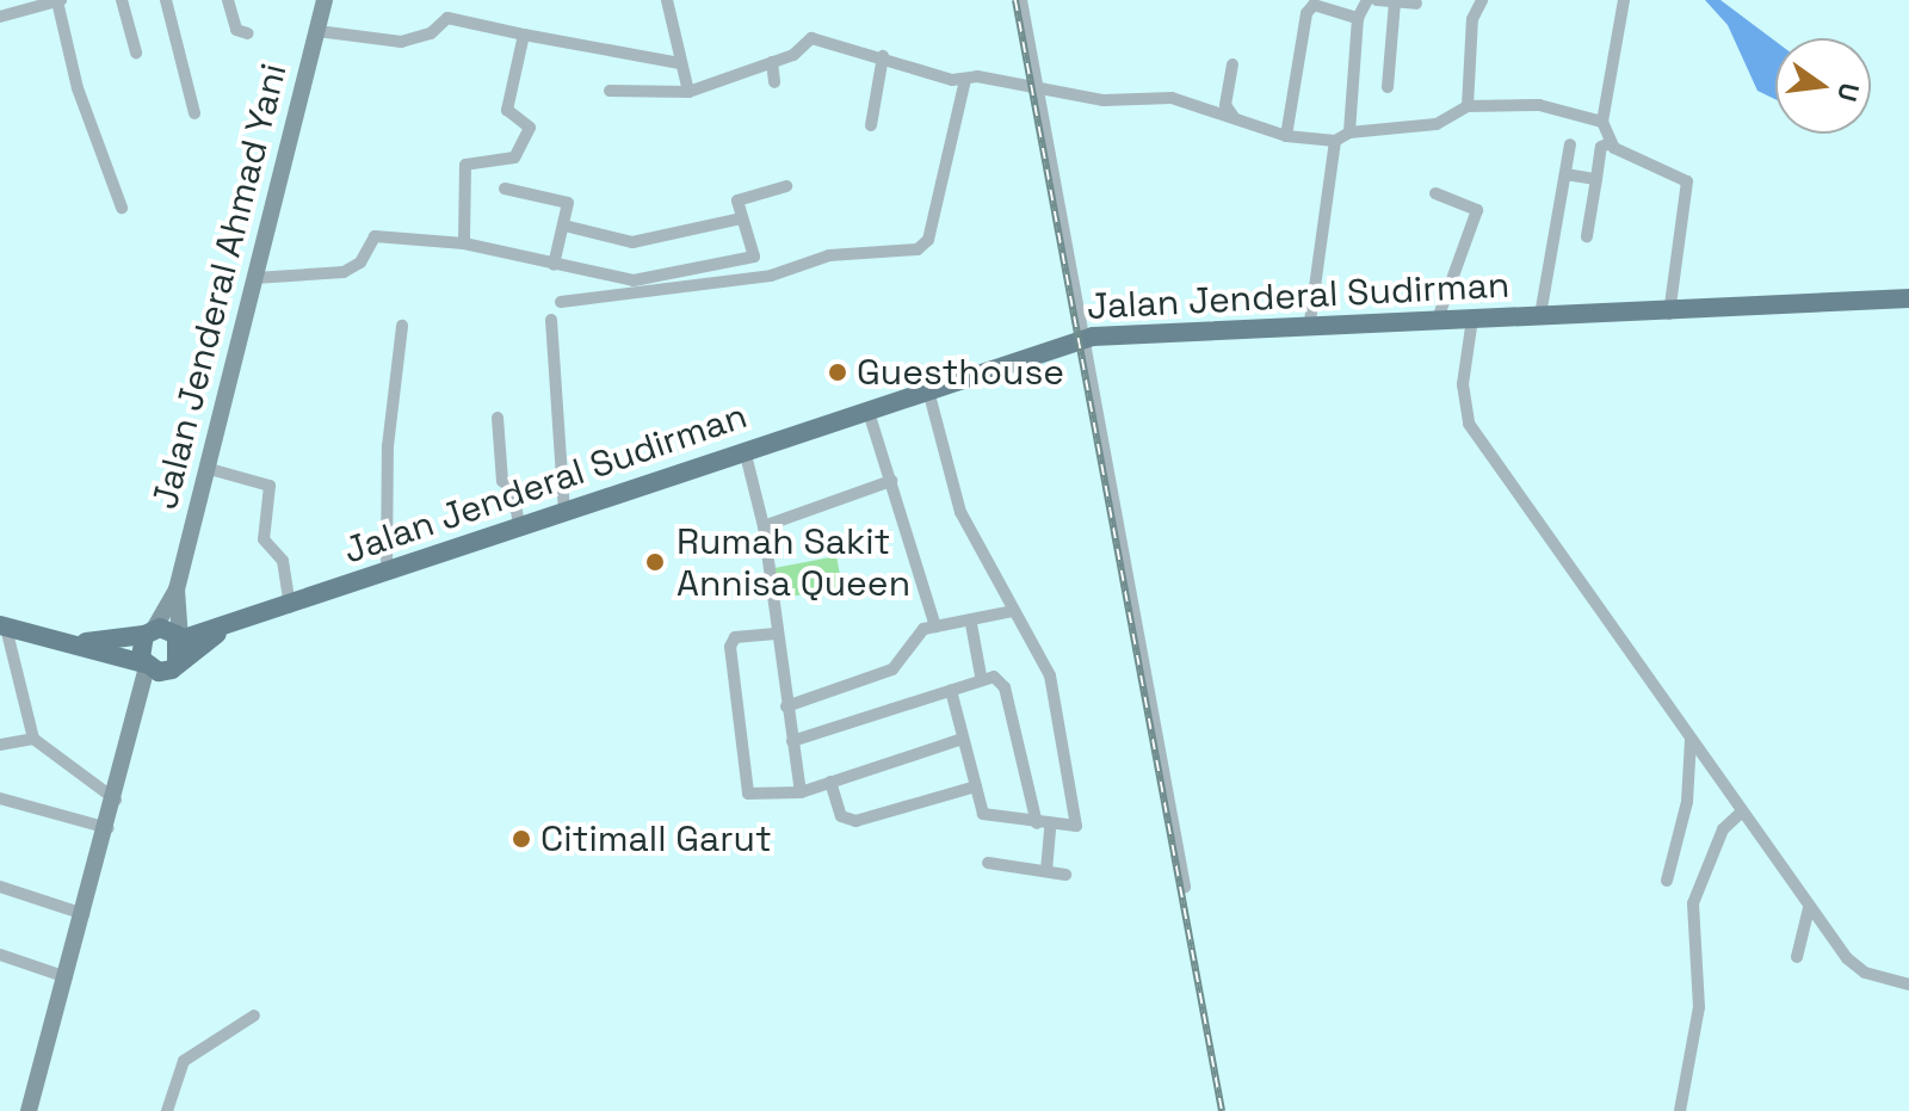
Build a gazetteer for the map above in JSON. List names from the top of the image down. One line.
{"streets":{"main road":["Jalan Jenderal Ahmad Yani","Jalan Jenderal Sudirman"]},"crossings":[["Jalan Jenderal Ahmad Yani","Jalan Jenderal Sudirman"]],"places":["Guesthouse","Rumah Sakit Annisa Queen","Citimall Garut"],"north":"right"}
